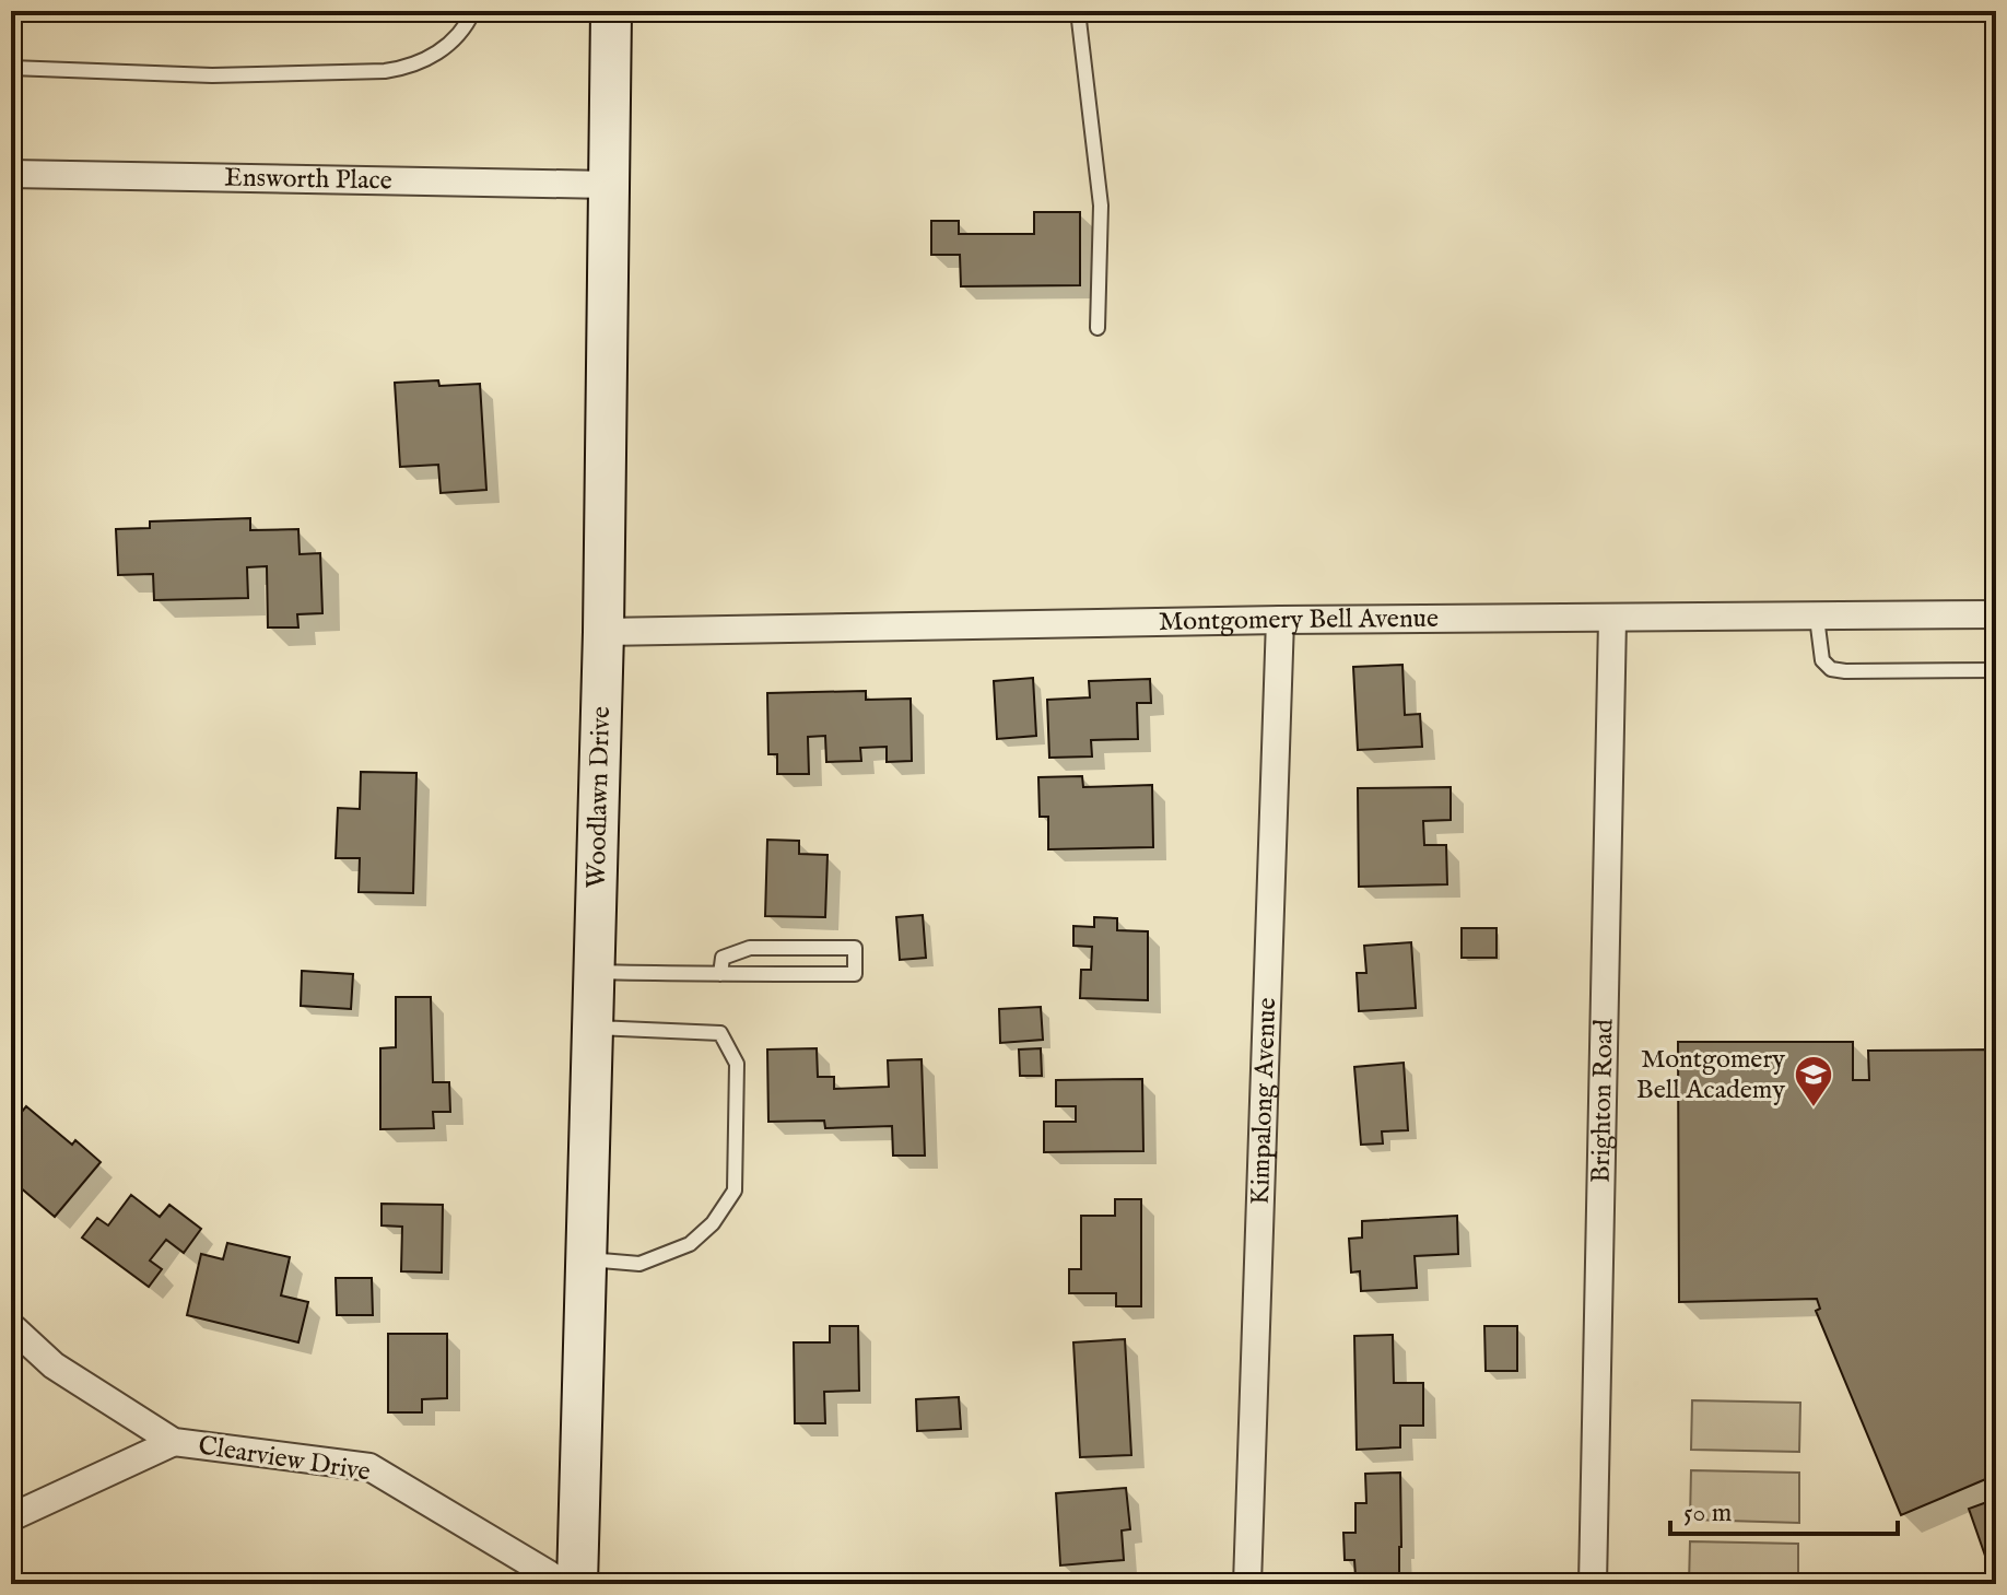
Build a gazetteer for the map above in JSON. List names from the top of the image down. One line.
{"streets":{"main road":["Woodlawn Drive"],"street":["Ensworth Place","Montgomery Bell Avenue","Kimpalong Avenue","Brighton Road","Clearview Drive"]},"crossings":[["Ensworth Place","Woodlawn Drive"],["Montgomery Bell Avenue","Woodlawn Drive"],["Montgomery Bell Avenue","Kimpalong Avenue"],["Montgomery Bell Avenue","Brighton Road"]],"places":{"school or university":["Montgomery Bell Academy"]},"scale_bar":"50 m"}
